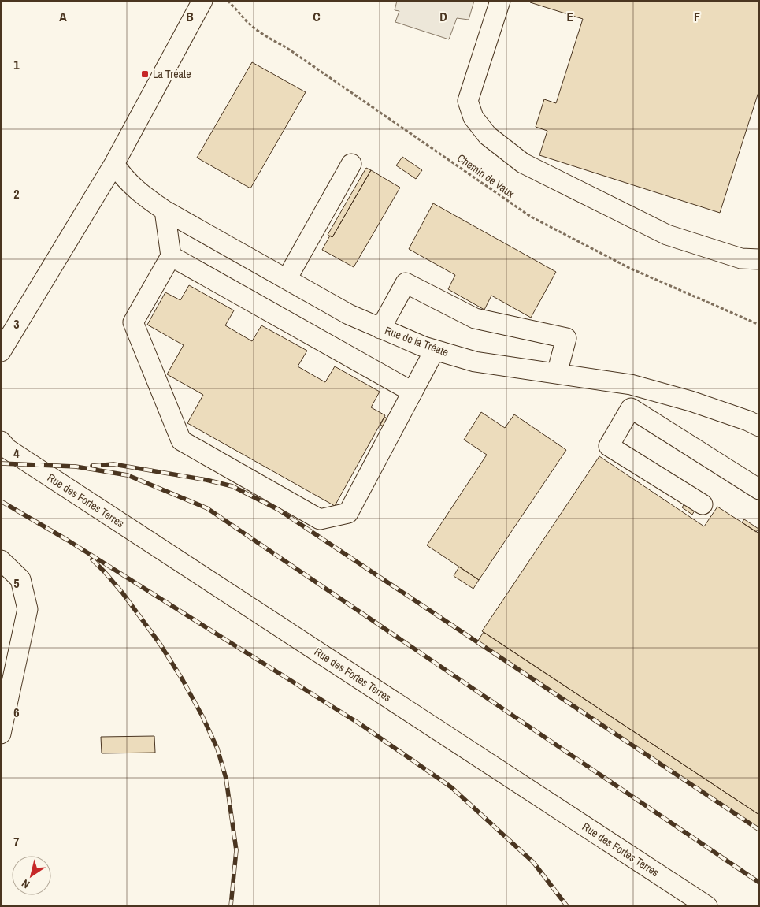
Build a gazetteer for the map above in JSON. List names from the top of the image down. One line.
{"streets":{"street":["Rue de la Tréate","Rue des Fortes Terres"],"path":["Chemin de Vaux"]},"places":{"transit":["La Tréate"]},"north":"bottom left","grid":{"columns":["A","B","C","D","E","F"],"rows":["1","2","3","4","5","6","7"]}}
